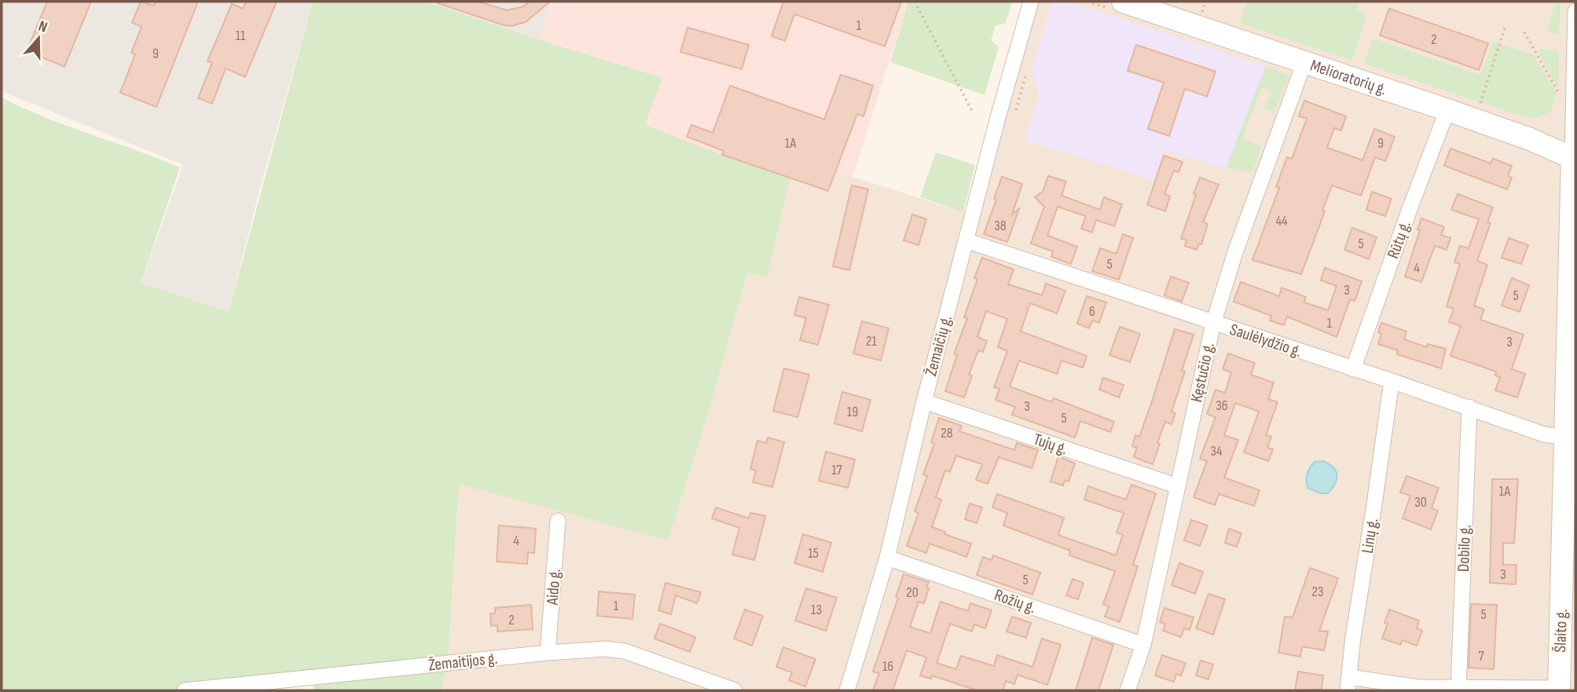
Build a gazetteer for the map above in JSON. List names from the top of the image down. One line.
{"streets":{"main road":["Melioratorių g.","Šlaito g."],"street":["Rūtų g.","Saulėlydžio g.","Žemaičių g.","Kęstučio g.","Tujų g.","Linų g.","Dobilo g.","Aido g.","Rožių g.","Žemaitijos g."]},"crossings":[["Melioratorių g.","Rūtų g."],["Melioratorių g.","Kęstučio g."],["Melioratorių g.","Šlaito g."],["Rūtų g.","Saulėlydžio g."],["Saulėlydžio g.","Žemaičių g."],["Saulėlydžio g.","Kęstučio g."],["Saulėlydžio g.","Linų g."],["Saulėlydžio g.","Dobilo g."],["Saulėlydžio g.","Šlaito g."],["Žemaičių g.","Tujų g."],["Žemaičių g.","Rožių g."],["Kęstučio g.","Tujų g."],["Kęstučio g.","Rožių g."],["Aido g.","Žemaitijos g."]],"house_numbers":["1","11","2","9","1A","9","44","38","5","5","4","3","5","6","1","21","3","36","3","19","5","28","34","17","1A","30","4","15","3","5","23","20","1","13","5","2","7","16"],"north":"top"}
